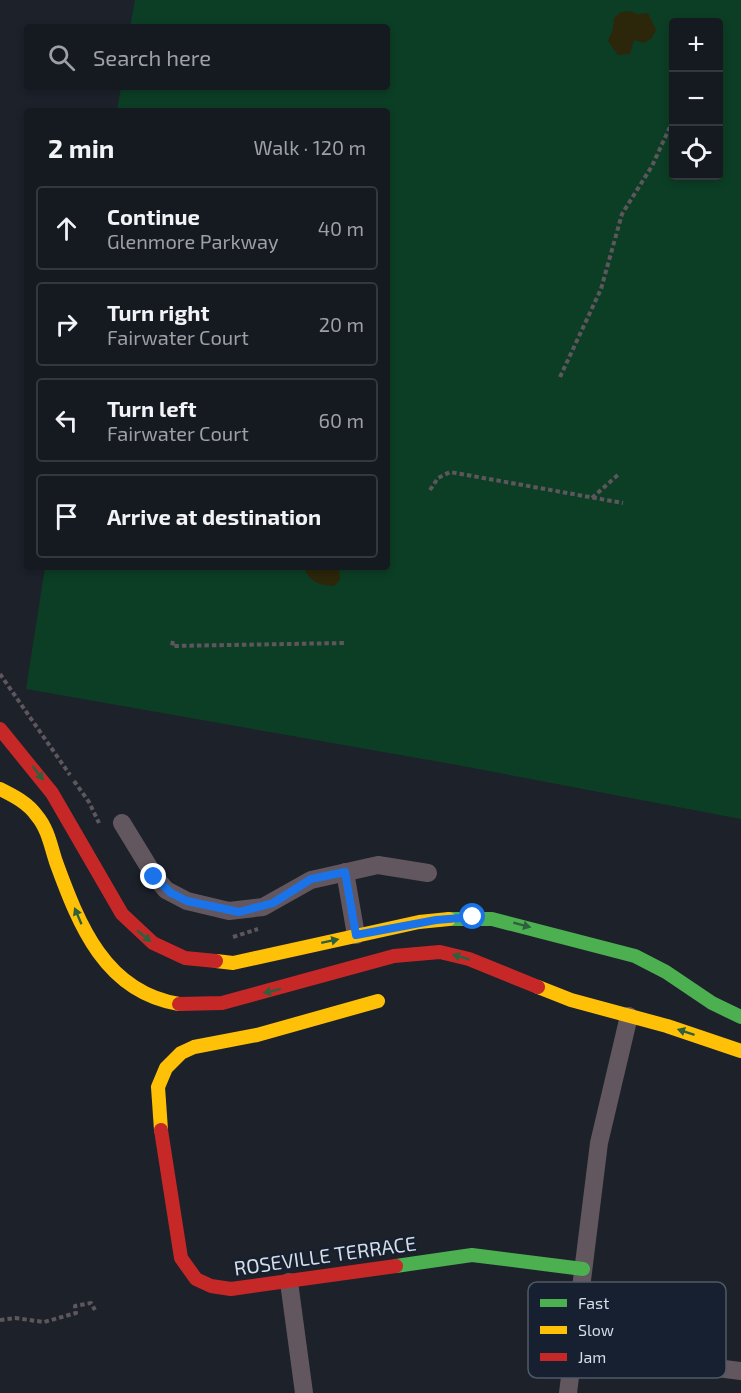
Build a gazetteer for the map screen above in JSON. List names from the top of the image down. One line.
{"streets":{"main road":["ROSEVILLE TERRACE"]},"legend":["Fast","Slow","Jam"],"page":{"map_buttons":["+","−"],"search":"Search here","heading":["2 min","Walk · 120 m"],"list":[["Continue","Glenmore Parkway","40 m"],["Turn right","Fairwater Court","20 m"],["Turn left","Fairwater Court","60 m"],"Arrive at destination"]}}
